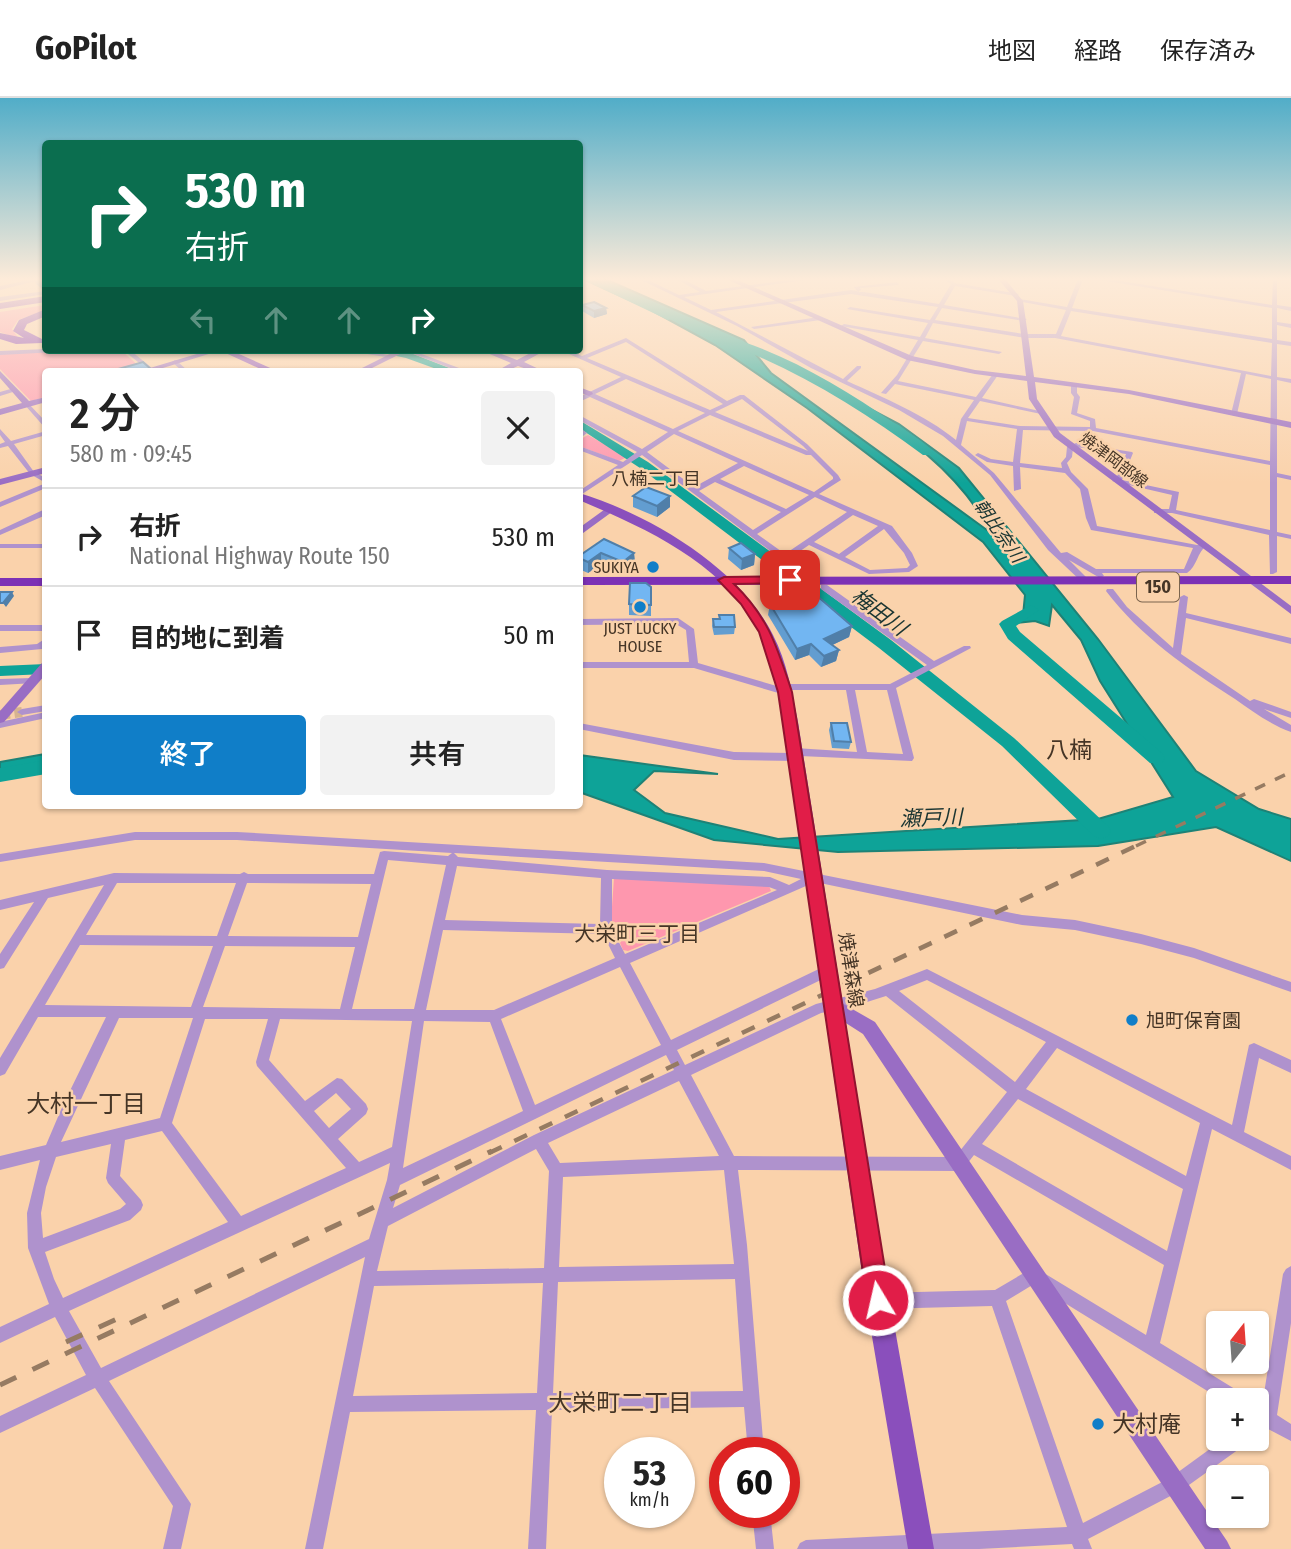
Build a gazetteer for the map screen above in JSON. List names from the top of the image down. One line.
{"streets":{"highway":["150"],"main road":["焼津森線"],"street":["焼津岡部線"]},"crossings":[["焼津岡部線","150"],["150","焼津森線"]],"districts":["八楠二丁目","八楠","大栄町三丁目","大村一丁目","大栄町二丁目"],"water":["朝比奈川","梅田川","瀬戸川"],"places":["SUKIYA","JUST LUCKY HOUSE","旭町保育園","大村庵"],"north":"top","page":{"header":"GoPilot","nav":["地図","経路","保存済み"],"turn":["530 m","右折"],"heading":["2 分","580 m · 09:45"],"list":[{"name":"右折","note":"National Highway Route 150","value":"530 m"},{"name":"目的地に到着","value":"50 m"}],"buttons":["終了","共有"],"map_buttons":["+","−"],"speed":"53 km/h","limit":"60"}}
